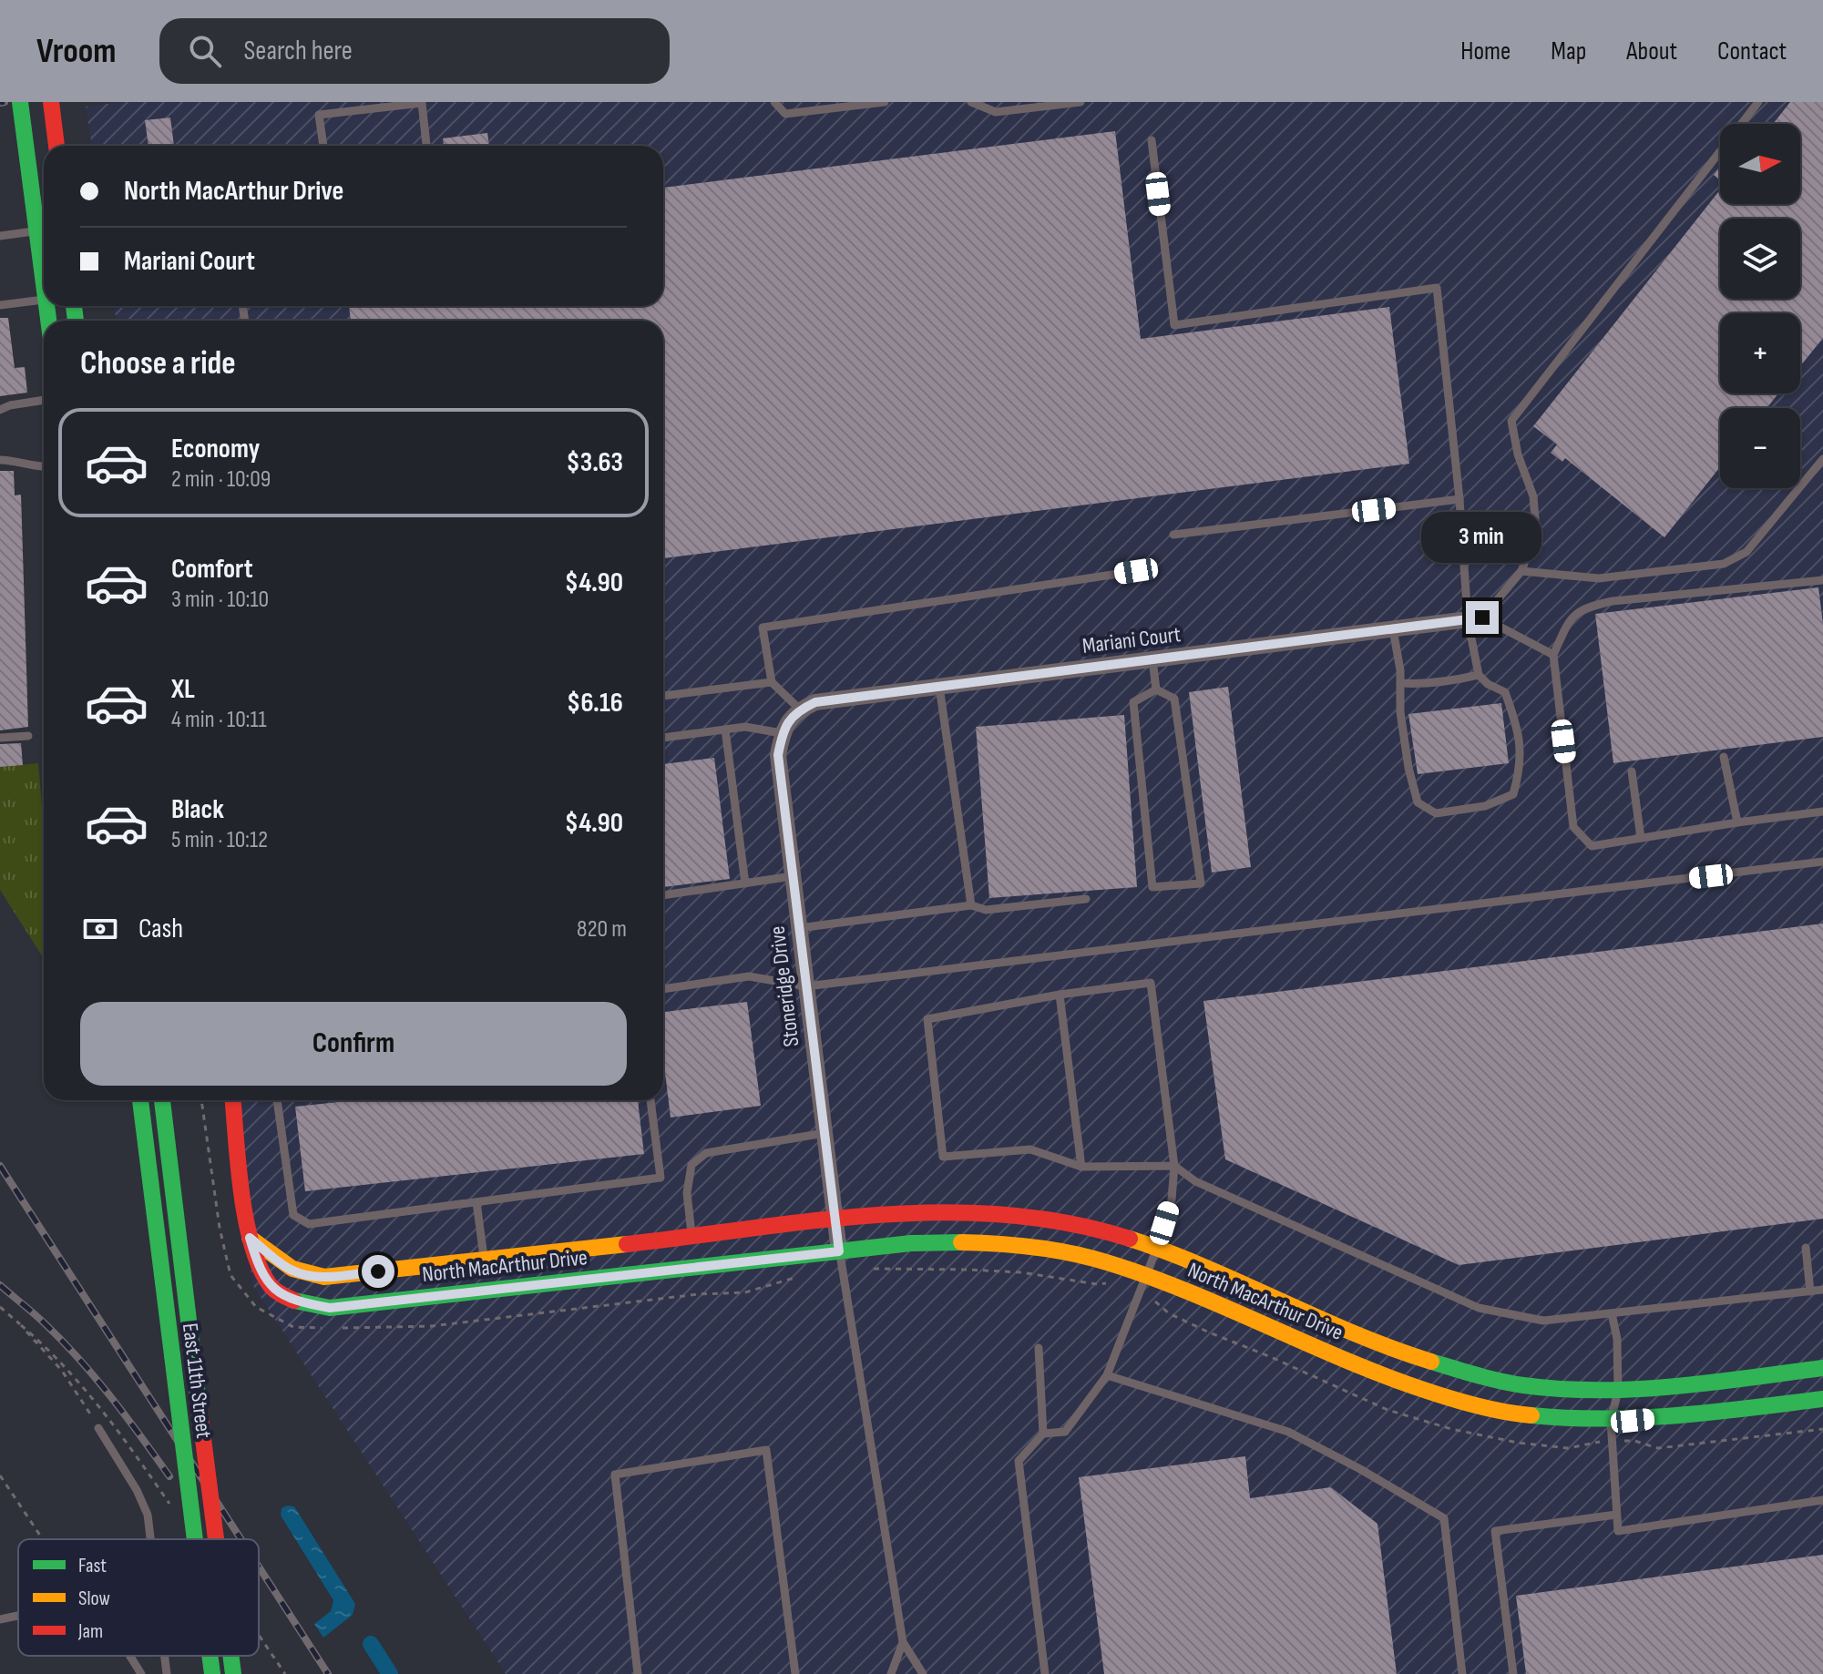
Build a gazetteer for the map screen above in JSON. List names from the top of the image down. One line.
{"streets":{"main road":["North MacArthur Drive","East 11th Street"],"street":["Mariani Court","Stoneridge Drive"]},"crossings":[["Mariani Court","Stoneridge Drive"],["Stoneridge Drive","North MacArthur Drive"]],"legend":["Fast","Slow","Jam"],"north":"right","page":{"header":"Vroom","search":"Search here","nav":["Home","Map","About","Contact"],"map_buttons":["+","−"],"banner":["North MacArthur Drive","Mariani Court"],"heading":"Choose a ride","list":[{"name":"Economy","note":"2 min · 10:09","value":"$3.63"},{"name":"Comfort","note":"3 min · 10:10","value":"$4.90"},{"name":"XL","note":"4 min · 10:11","value":"$6.16"},{"name":"Black","note":"5 min · 10:12","value":"$4.90"}],"bubble":"3 min","pay":["Cash","820 m"],"buttons":"Confirm"}}
